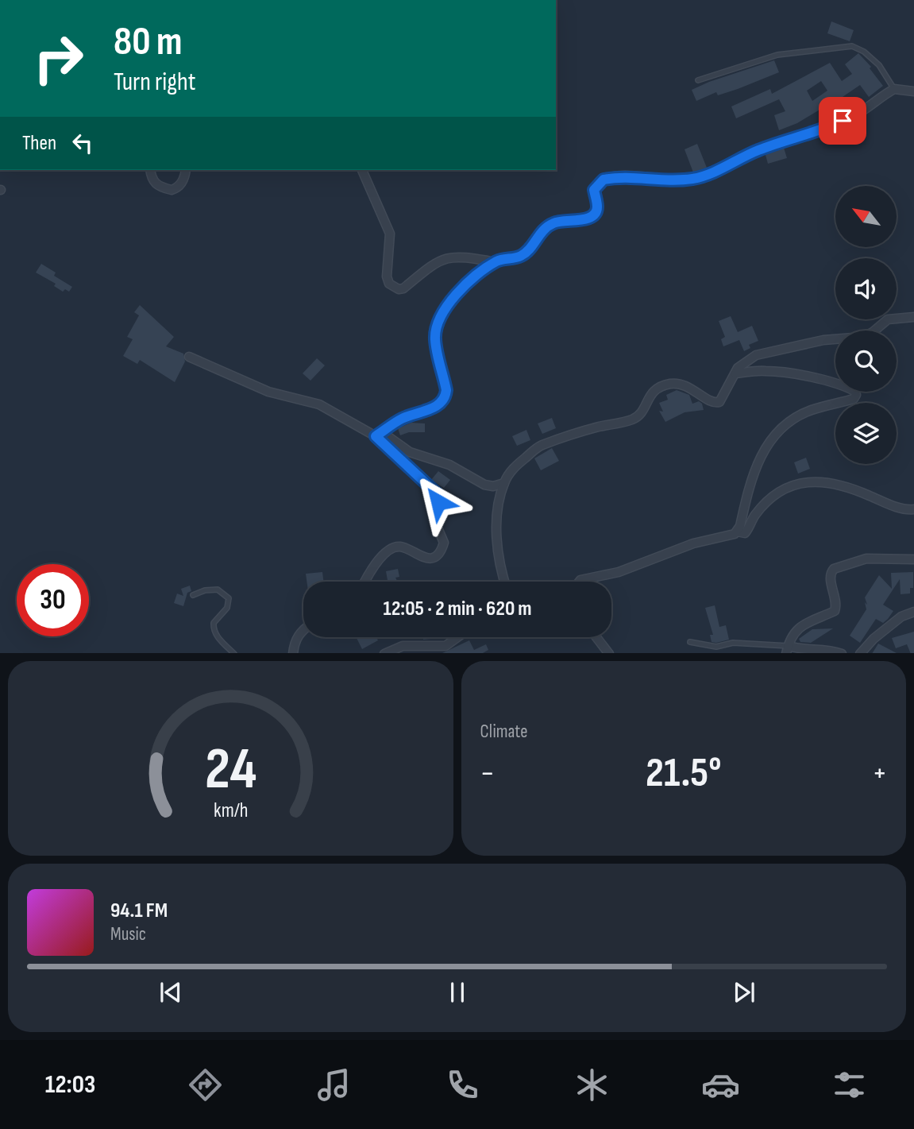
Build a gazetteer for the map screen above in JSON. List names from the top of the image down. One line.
{"north":"top left","page":{"turn":["80 m","Turn right"],"then":"Then","limit":"30","trip":"12:05 · 2 min · 620 m","tile":"Climate","heat":["−","21.5°","+"],"song":["94.1 FM","Music"],"tabs":"12:03","gauge":["24","km/h"]}}
